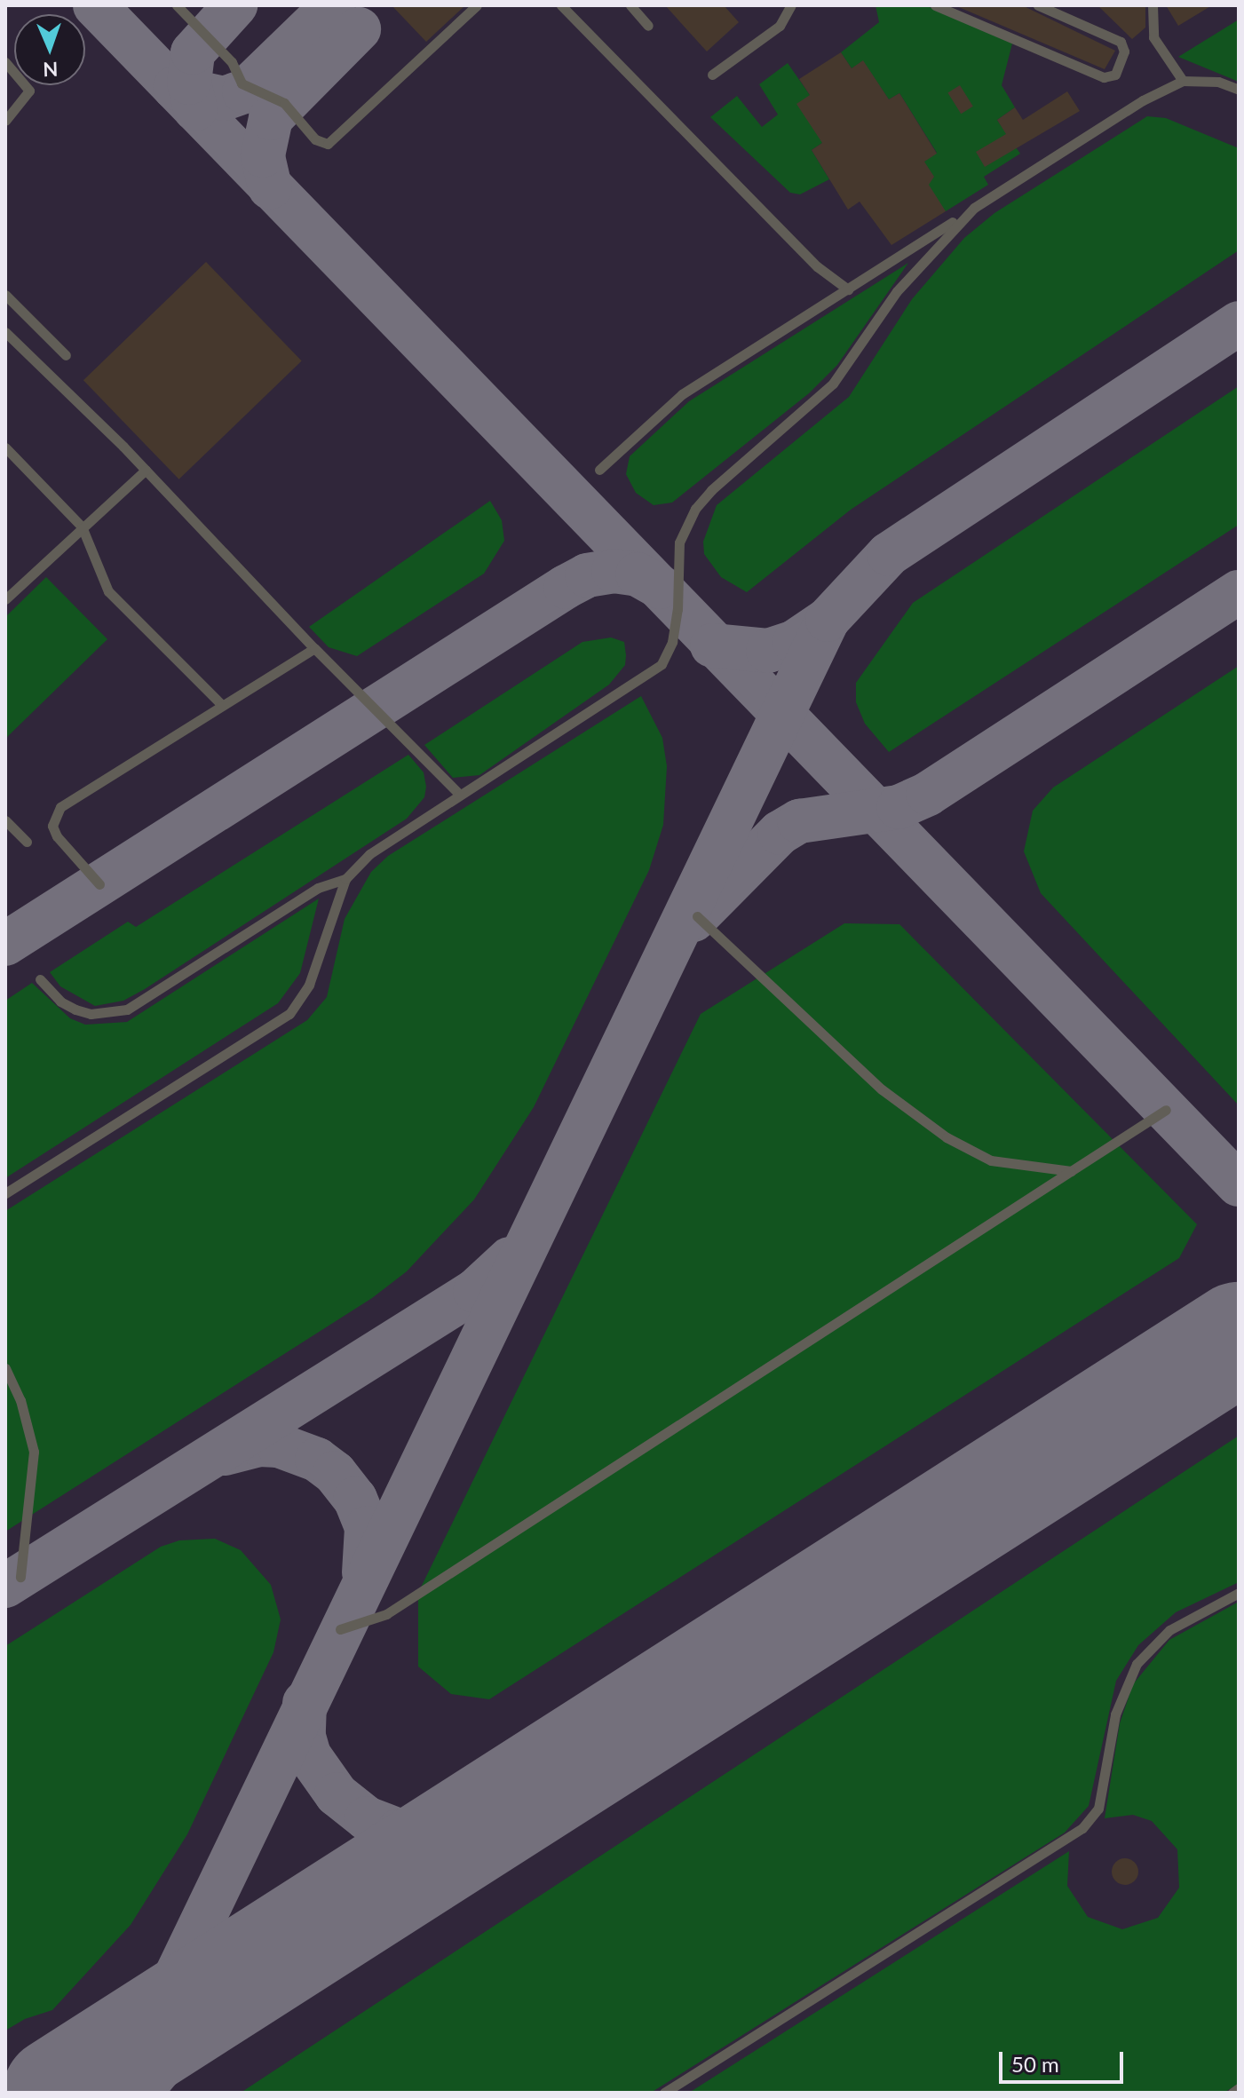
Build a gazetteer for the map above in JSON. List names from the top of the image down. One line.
{"scale_bar":"50 m","north":"bottom"}
